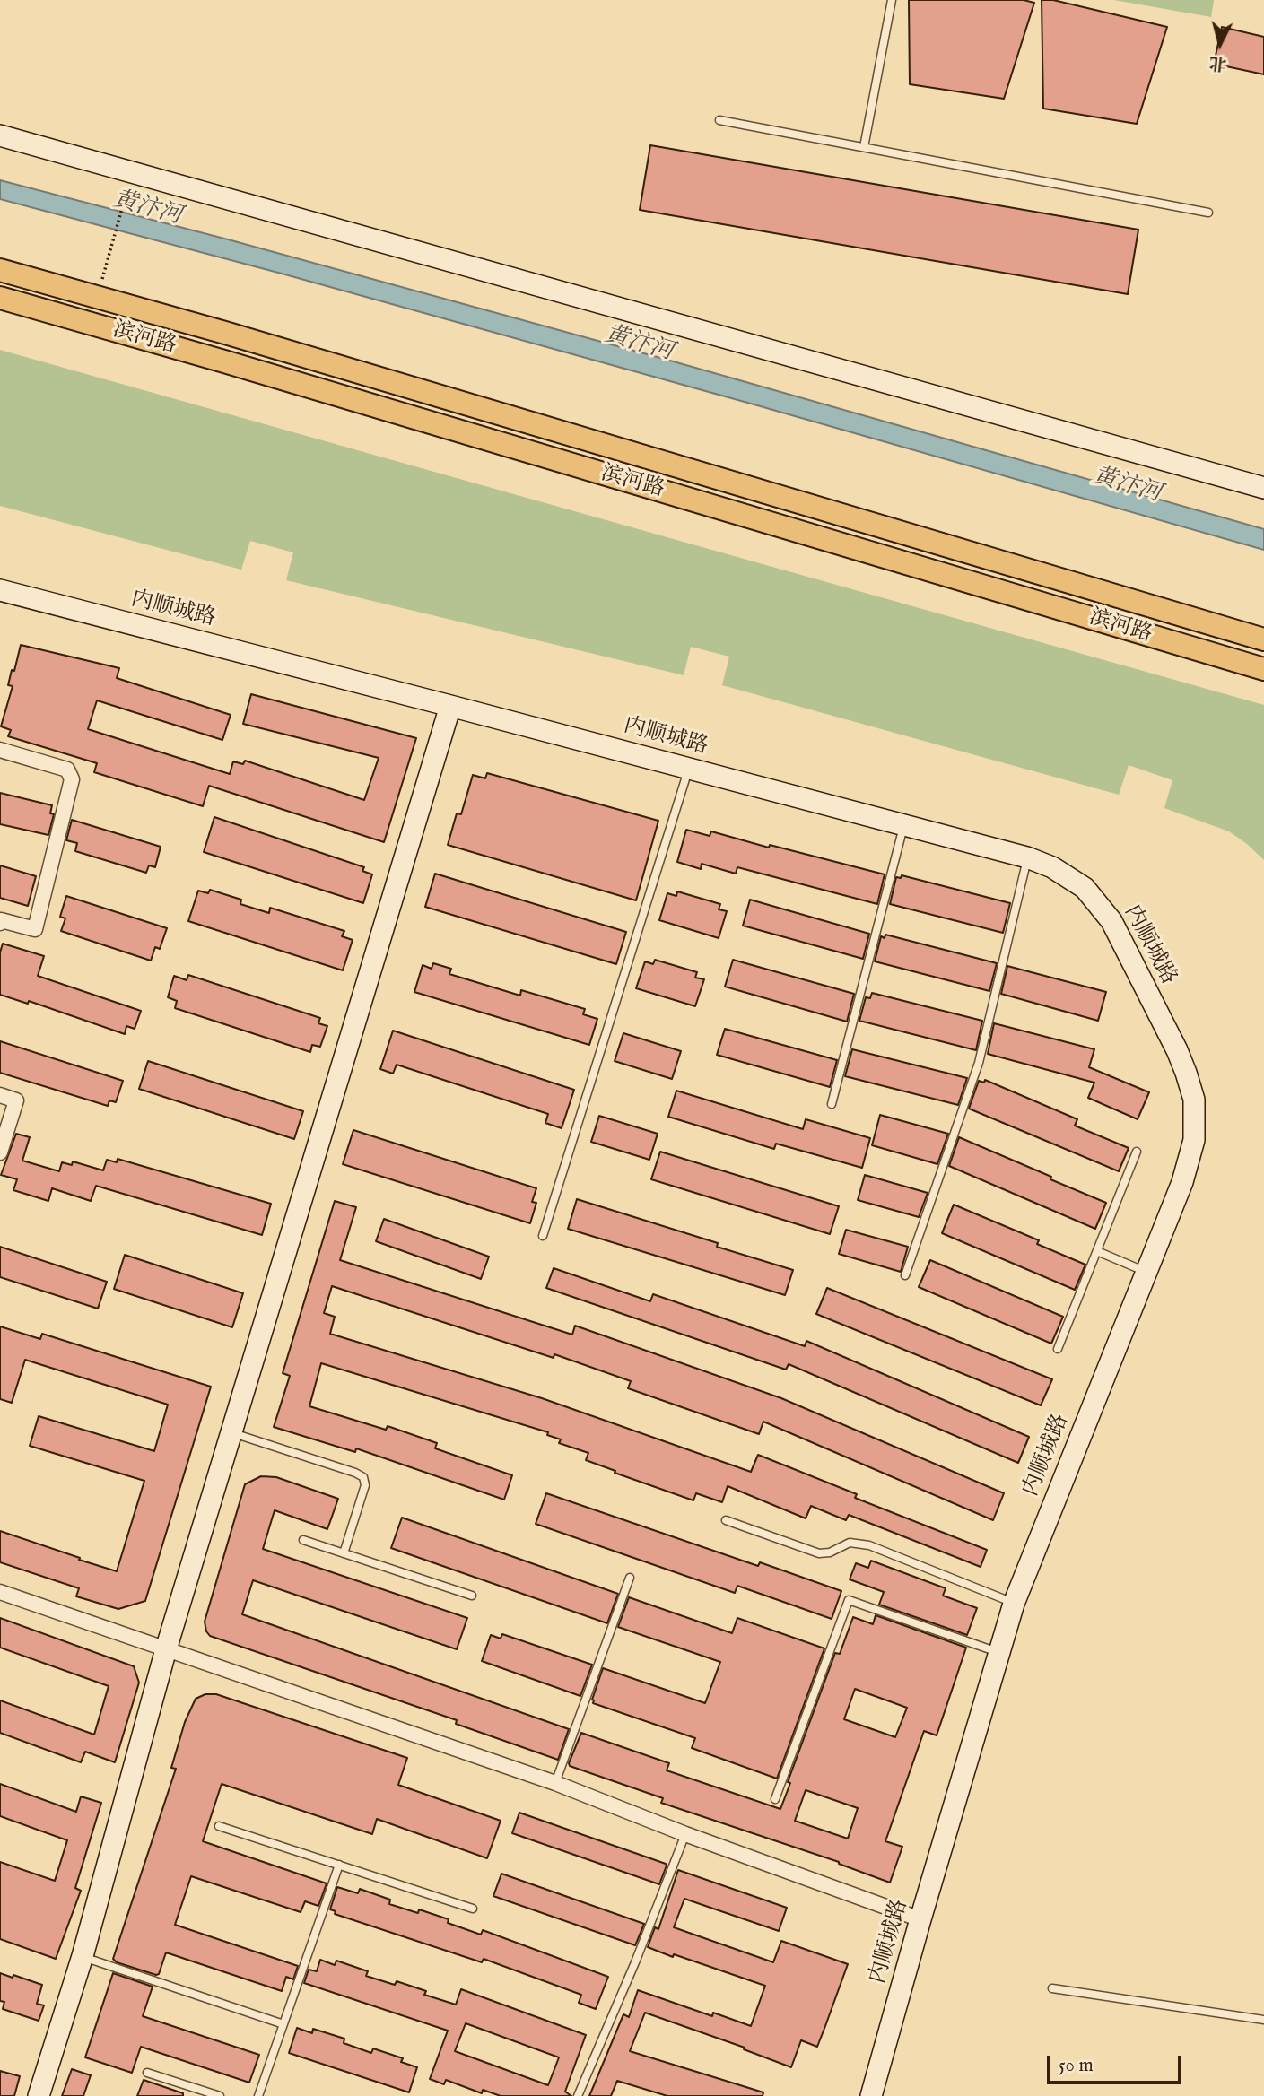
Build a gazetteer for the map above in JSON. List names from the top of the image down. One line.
{"streets":{"main road":["滨河路"],"street":["内顺城路"]},"water":["黄汴河"],"scale_bar":"50 m","north":"bottom"}
